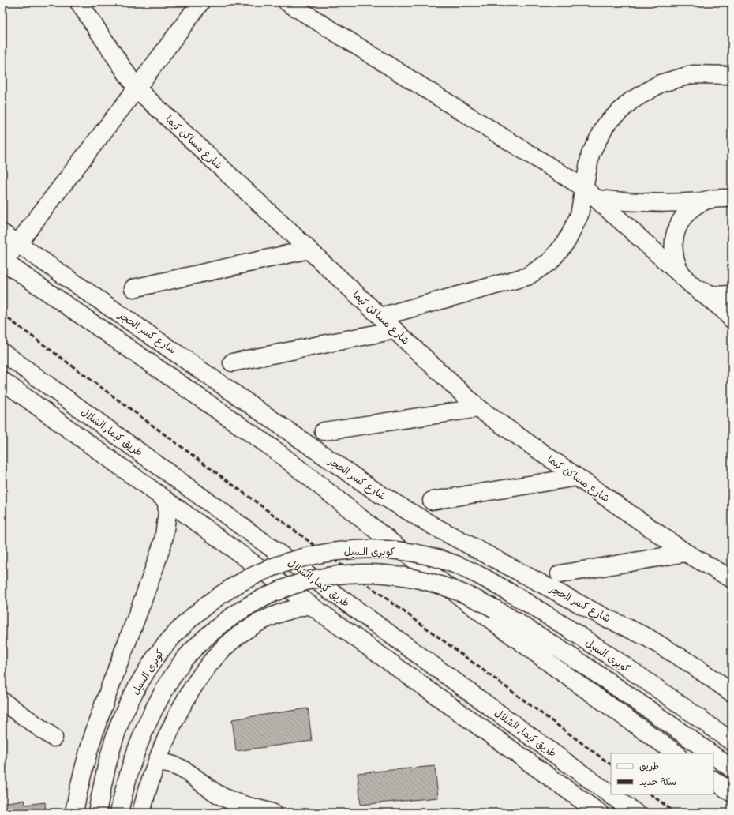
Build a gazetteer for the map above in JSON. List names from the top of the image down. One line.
{"streets":{"main road":["شارع مساكن كيما","شارع كسر الحجر","طريق كيما, الشلال","كوبرى السيل"]},"legend":["طريق","سكة حديد"]}
